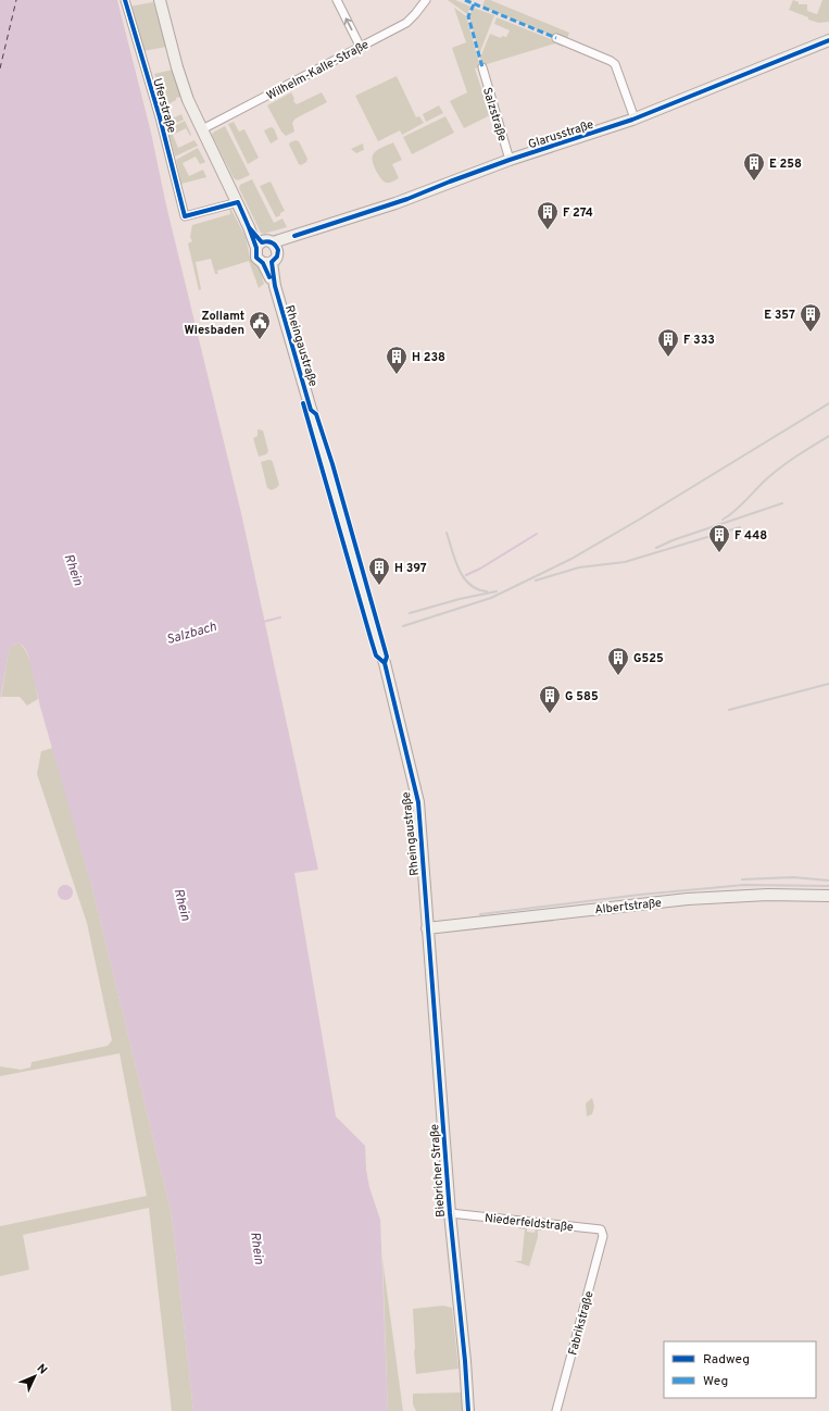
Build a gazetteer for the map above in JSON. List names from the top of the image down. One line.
{"streets":{"street":["Wilhelm-Kalle-Straße","Uferstraße","Salzstraße","Glarusstraße","Rheingaustraße","Albertstraße","Biebricher Straße","Niederfeldstraße","Fabrikstraße"]},"crossings":[["Wilhelm-Kalle-Straße","Rheingaustraße"],["Uferstraße","Rheingaustraße"],["Salzstraße","Glarusstraße"],["Glarusstraße","Rheingaustraße"],["Rheingaustraße","Albertstraße"],["Rheingaustraße","Biebricher Straße"],["Albertstraße","Biebricher Straße"],["Biebricher Straße","Niederfeldstraße"],["Niederfeldstraße","Fabrikstraße"]],"water":["Rhein","Salzbach"],"places":{"building":["E 258","F 274","E 357","F 333","H 238","F 448","H 397","G525","G 585"],"public building":["Zollamt Wiesbaden"]},"legend":["Radweg","Weg"],"north":"top right"}
